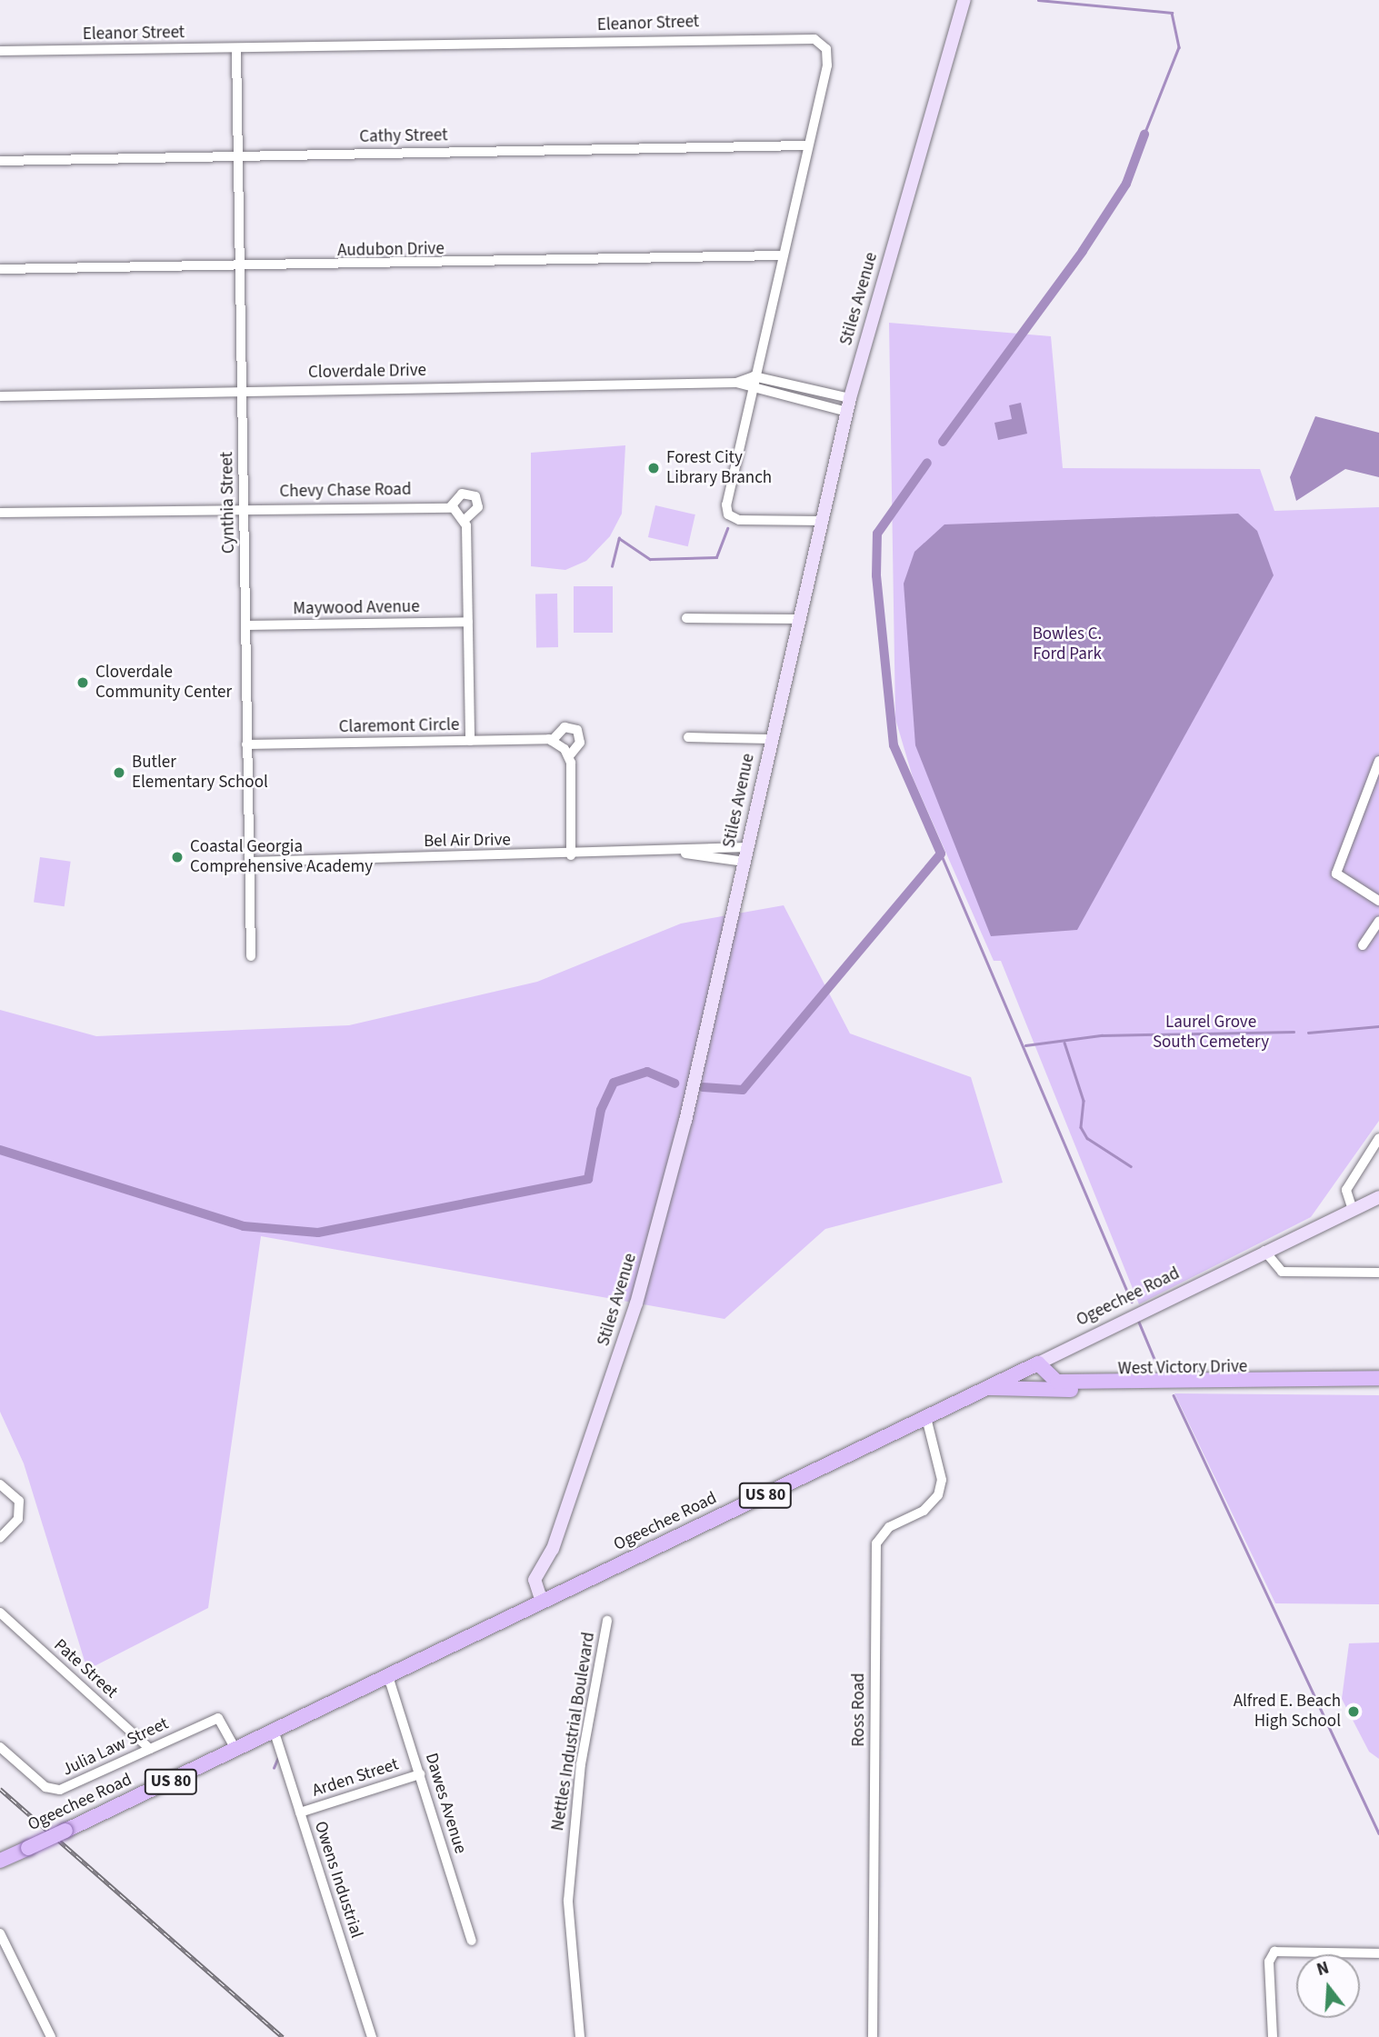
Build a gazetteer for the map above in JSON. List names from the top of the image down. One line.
{"streets":{"main road":["Ogeechee Road","West Victory Drive","US 80"],"street":["Eleanor Street","Cathy Street","Audubon Drive","Stiles Avenue","Cloverdale Drive","Chevy Chase Road","Cynthia Street","Maywood Avenue","Claremont Circle","Bel Air Drive","Pate Street","Ross Road","Nettles Industrial Boulevard","Julia Law Street","Arden Street","Dawes Avenue","Owens Industrial"]},"crossings":[["Eleanor Street","Cathy Street"],["Eleanor Street","Audubon Drive"],["Eleanor Street","Stiles Avenue"],["Eleanor Street","Cloverdale Drive"],["Eleanor Street","Cynthia Street"],["Cathy Street","Cynthia Street"],["Audubon Drive","Cynthia Street"],["Stiles Avenue","Cloverdale Drive"],["Stiles Avenue","Bel Air Drive"],["Stiles Avenue","Ogeechee Road"],["Cloverdale Drive","Cynthia Street"],["Chevy Chase Road","Cynthia Street"],["Cynthia Street","Maywood Avenue"],["Cynthia Street","Claremont Circle"],["Cynthia Street","Bel Air Drive"],["Claremont Circle","Bel Air Drive"],["Ogeechee Road","West Victory Drive"],["Ogeechee Road","Ross Road"],["Ogeechee Road","Julia Law Street"],["Ogeechee Road","Dawes Avenue"],["Ogeechee Road","Owens Industrial"],["Pate Street","Julia Law Street"],["Arden Street","Dawes Avenue"],["Arden Street","Owens Industrial"]],"parks":["Bowles C. Ford Park","Laurel Grove South Cemetery"],"places":["Forest City Library Branch","Cloverdale Community Center","Butler Elementary School","Coastal Georgia Comprehensive Academy","Alfred E. Beach High School"],"north":"top"}
